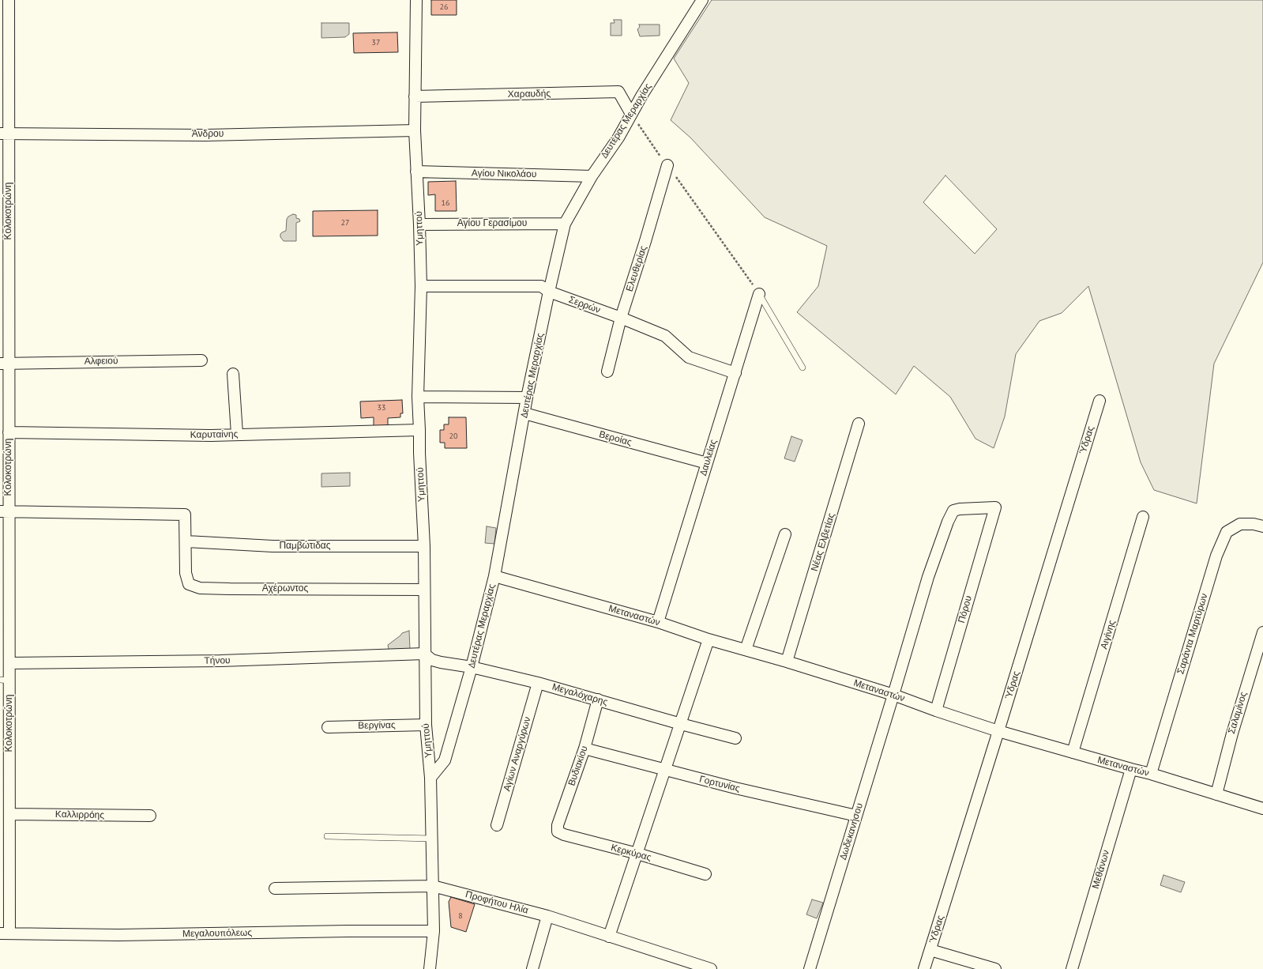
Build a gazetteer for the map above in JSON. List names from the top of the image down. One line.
{"streets":{"street":["Χαραυδής","Δευτέρας Μεραρχίας","Άνδρου","Αγίου Νικολάου","Κολοκοτρώνη","Αγίου Γερασίμου","Υμηττού","Ελευθερίας","Σερρών","Αλφειού","Καρυταίνης","Βεροίας","Ύδρας","Δαυλείας","Νέας Ελβετίας","Παμβώτιδας","Αχέρωντος","Πόρου","Μεταναστών","Σαράντα Μαρτύρων","Αιγίνης","Τήνου","Μεγαλόχαρης","Σαλαμίνος","Βεργίνας","Αγίων Αναργύρων","Βυδιακίου","Γορτυνίας","Καλλιρρόης","Δωδεκανήσου","Κερκύρας","Μεθάνων","Προφήτου Ηλία","Μεγαλουπόλεως"]},"crossings":[["Χαραυδής","Δευτέρας Μεραρχίας"],["Χαραυδής","Υμηττού"],["Δευτέρας Μεραρχίας","Αγίου Νικολάου"],["Δευτέρας Μεραρχίας","Αγίου Γερασίμου"],["Δευτέρας Μεραρχίας","Υμηττού"],["Δευτέρας Μεραρχίας","Σερρών"],["Δευτέρας Μεραρχίας","Βεροίας"],["Δευτέρας Μεραρχίας","Μεταναστών"],["Δευτέρας Μεραρχίας","Μεγαλόχαρης"],["Άνδρου","Κολοκοτρώνη"],["Άνδρου","Υμηττού"],["Αγίου Νικολάου","Υμηττού"],["Κολοκοτρώνη","Αλφειού"],["Κολοκοτρώνη","Καρυταίνης"],["Κολοκοτρώνη","Τήνου"],["Κολοκοτρώνη","Καλλιρρόης"],["Κολοκοτρώνη","Μεγαλουπόλεως"],["Αγίου Γερασίμου","Υμηττού"],["Υμηττού","Σερρών"],["Υμηττού","Καρυταίνης"],["Υμηττού","Παμβώτιδας"],["Υμηττού","Αχέρωντος"],["Υμηττού","Τήνου"],["Υμηττού","Μεγαλόχαρης"],["Υμηττού","Βεργίνας"],["Υμηττού","Προφήτου Ηλία"],["Υμηττού","Μεγαλουπόλεως"],["Ελευθερίας","Σερρών"],["Σερρών","Δαυλείας"],["Βεροίας","Δαυλείας"],["Ύδρας","Μεταναστών"],["Δαυλείας","Μεταναστών"],["Νέας Ελβετίας","Μεταναστών"],["Παμβώτιδας","Αχέρωντος"],["Πόρου","Μεταναστών"],["Πόρου","Δωδεκανήσου"],["Μεταναστών","Σαράντα Μαρτύρων"],["Μεταναστών","Αιγίνης"],["Μεταναστών","Σαλαμίνος"],["Μεταναστών","Δωδεκανήσου"],["Μεταναστών","Μεθάνων"],["Τήνου","Μεγαλόχαρης"],["Μεγαλόχαρης","Αγίων Αναργύρων"],["Μεγαλόχαρης","Βυδιακίου"],["Βυδιακίου","Γορτυνίας"],["Βυδιακίου","Κερκύρας"],["Γορτυνίας","Δωδεκανήσου"]],"house_numbers":["26","37","16","27","33","20","8"]}
